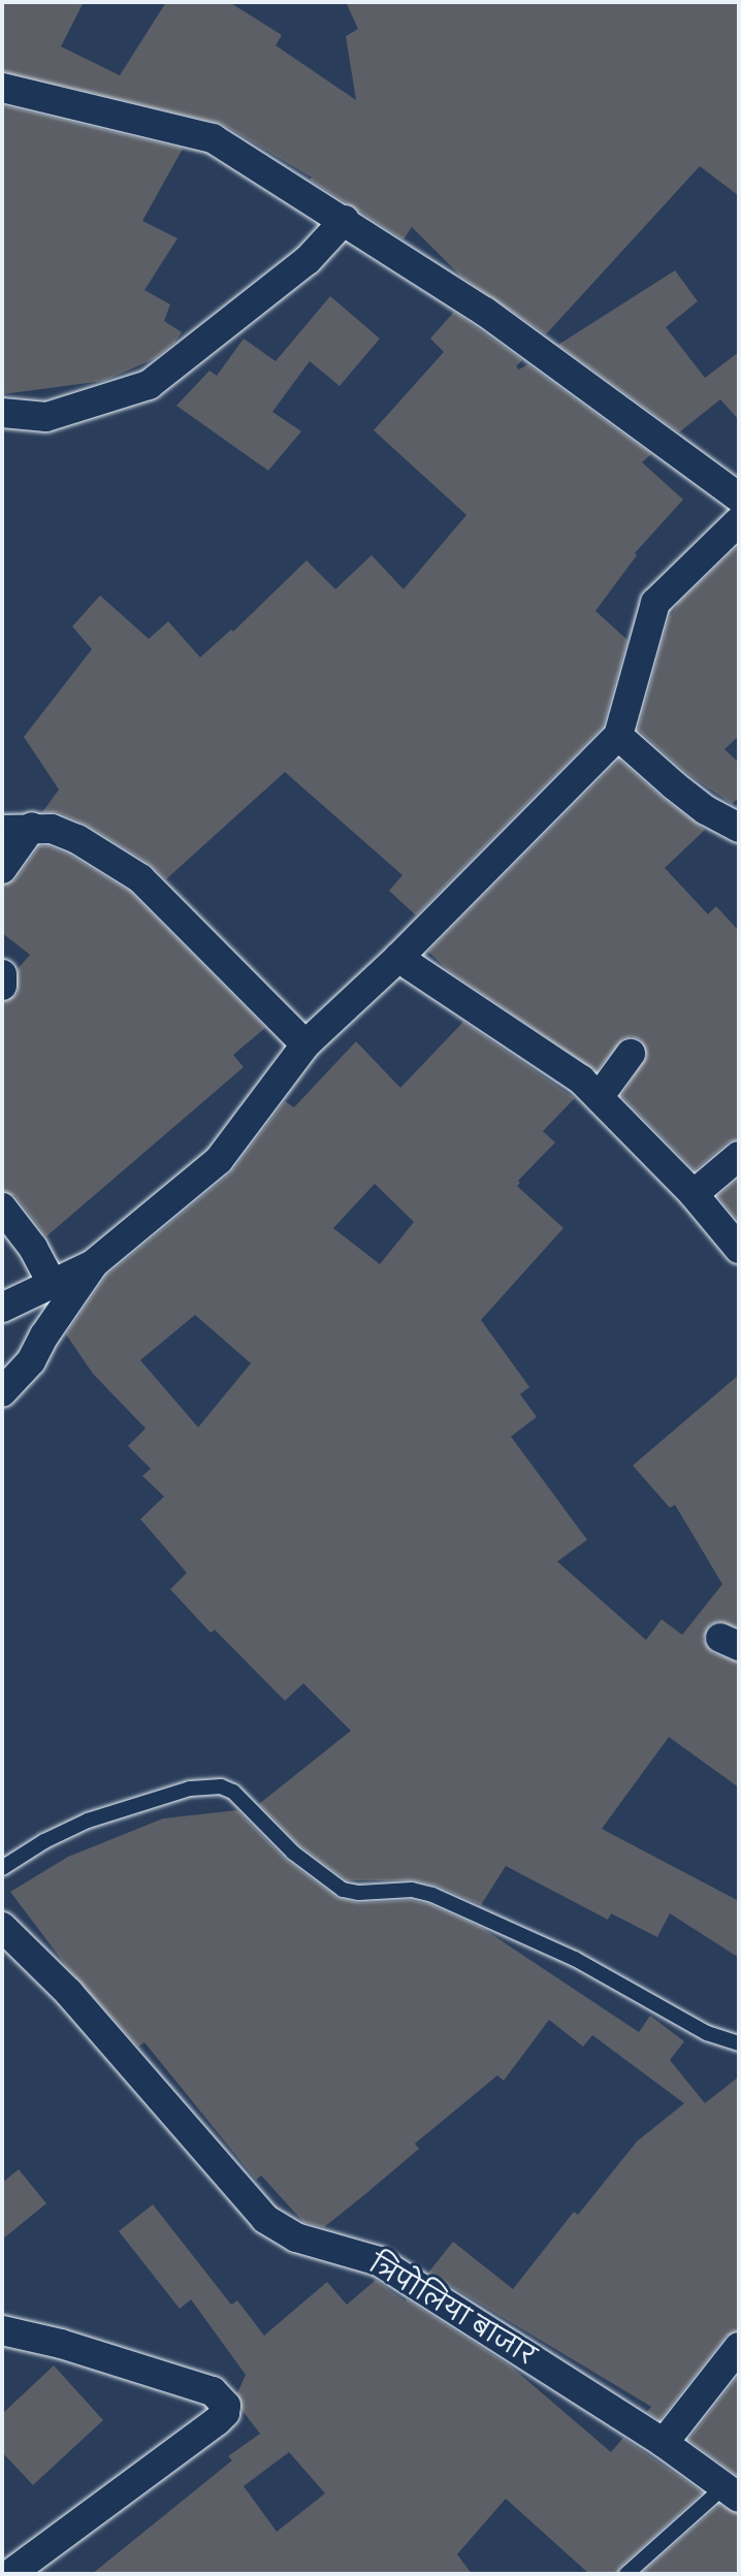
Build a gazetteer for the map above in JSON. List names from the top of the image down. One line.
{"streets":{"street":["त्रिपोलिया बाजार"]}}
